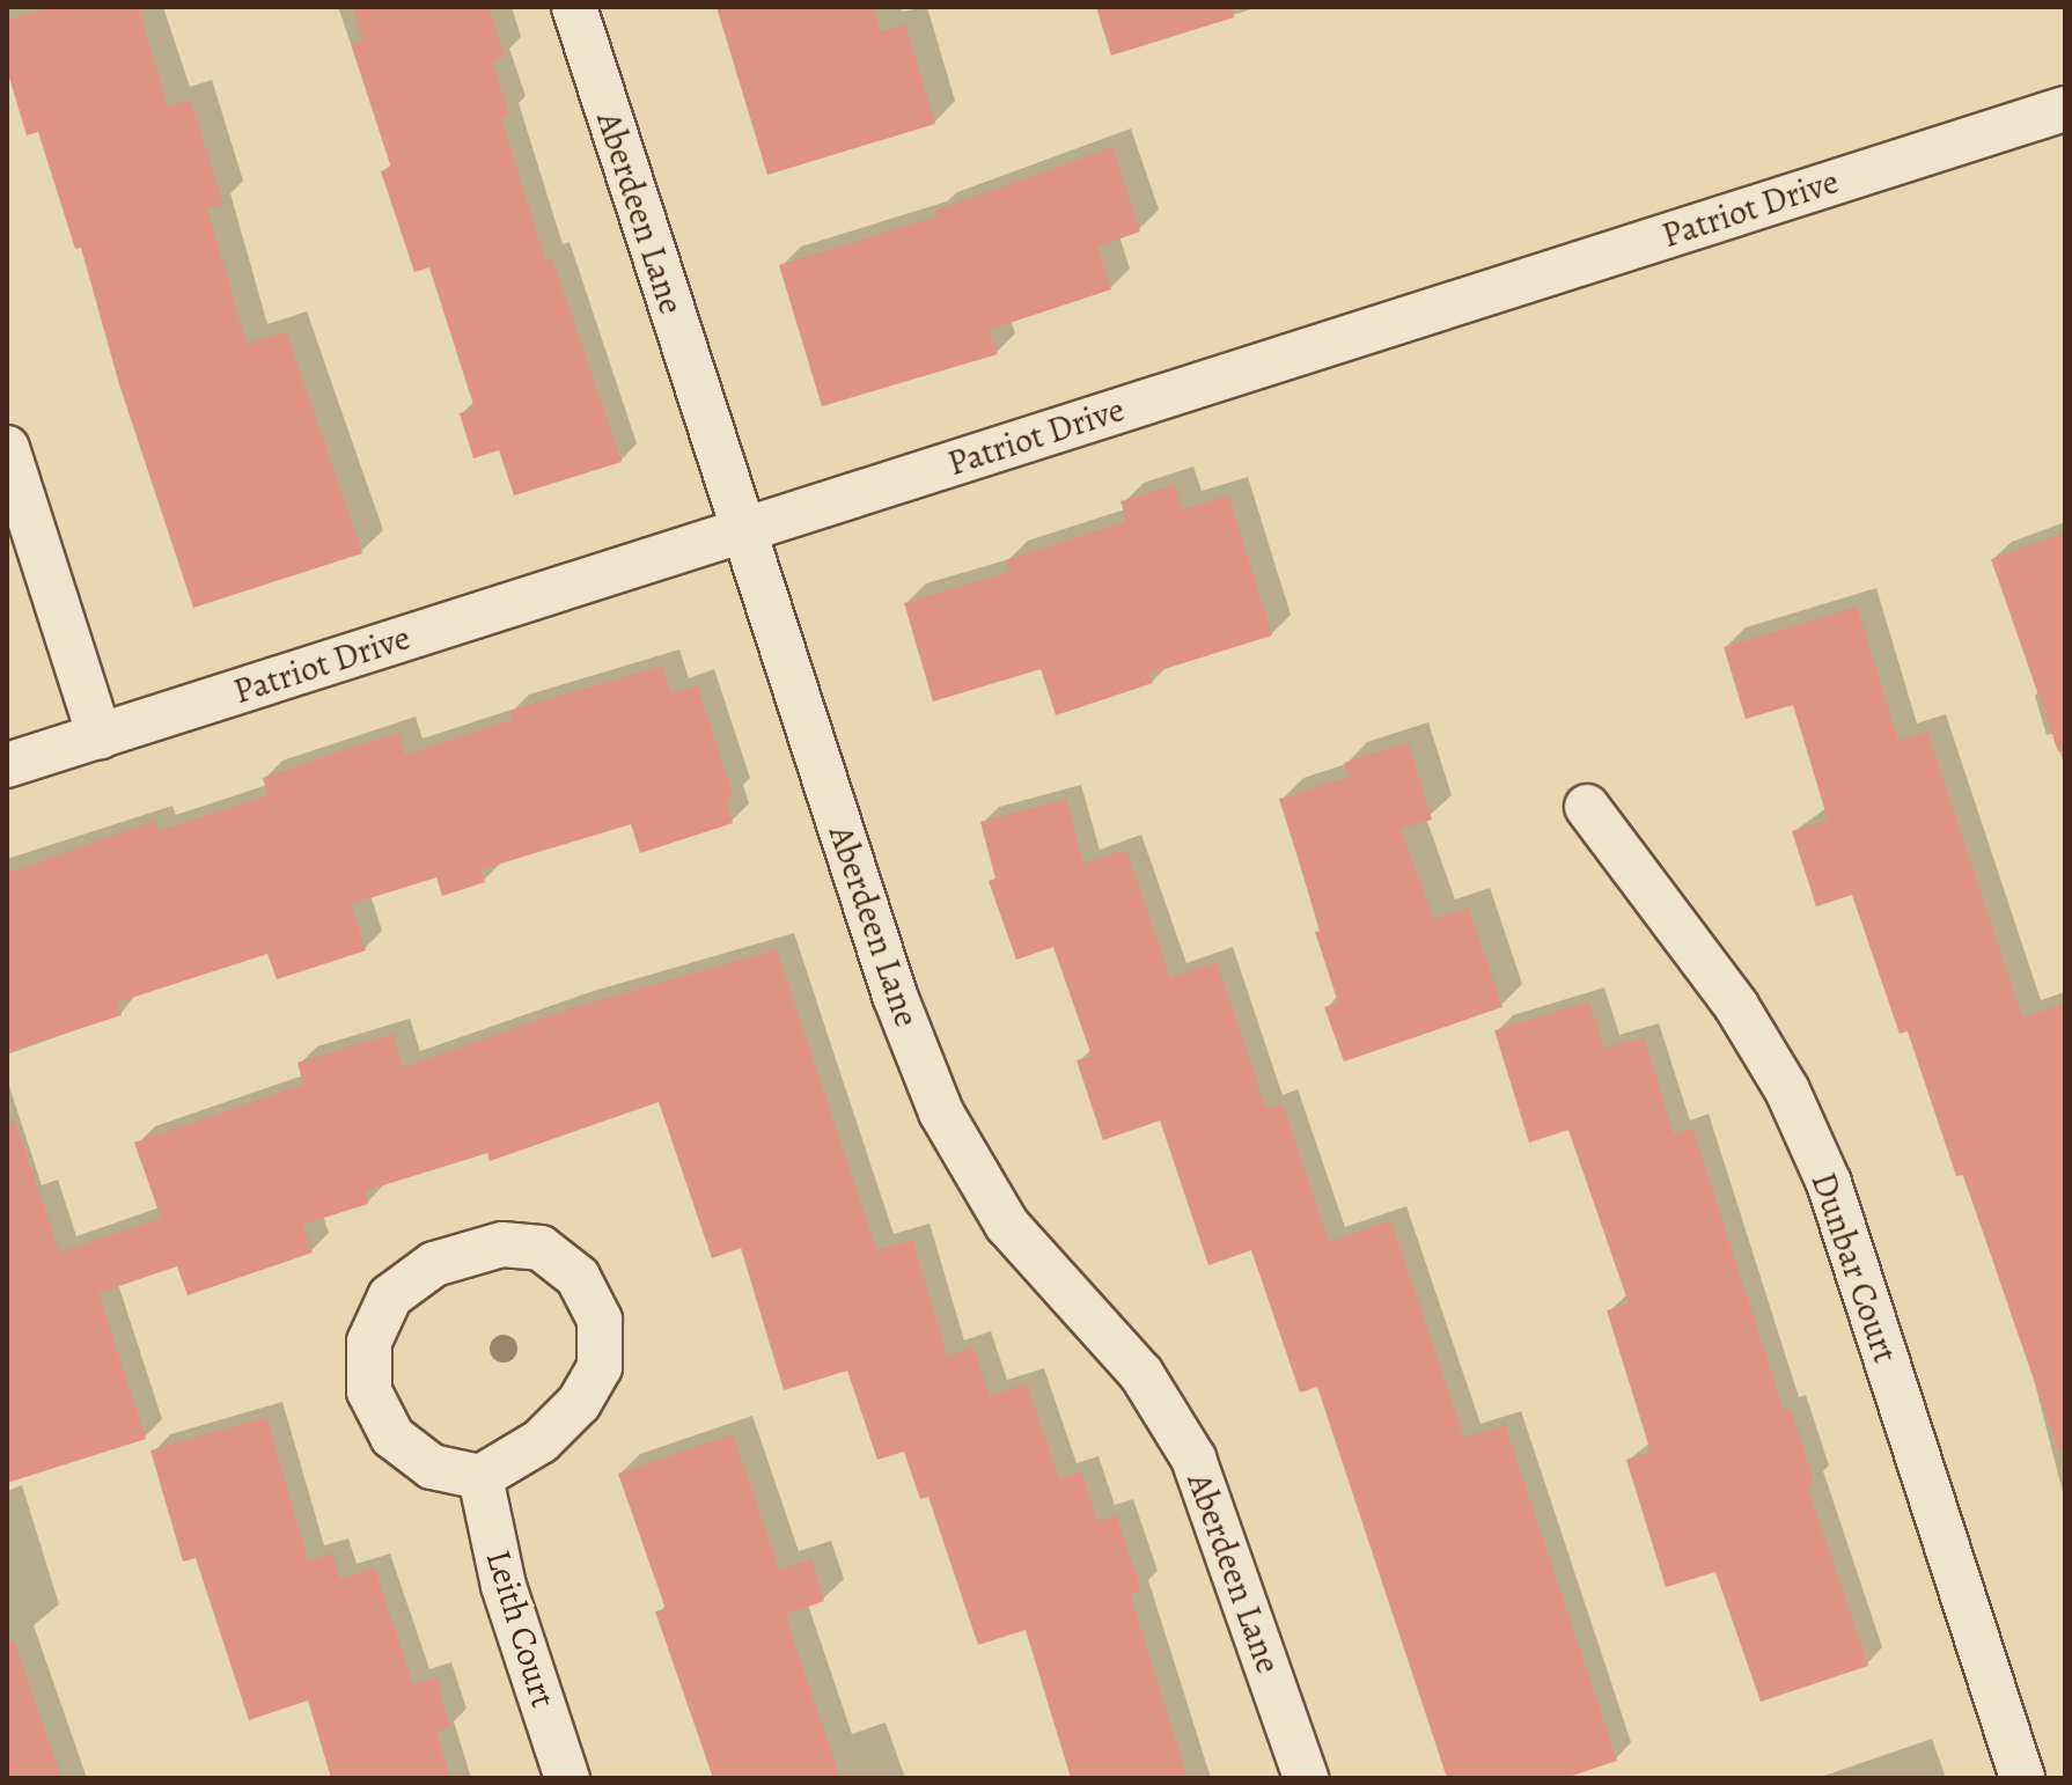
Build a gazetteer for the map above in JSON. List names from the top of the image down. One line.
{"streets":{"street":["Patriot Drive","Aberdeen Lane","Dunbar Court","Leith Court"]},"crossings":[["Patriot Drive","Aberdeen Lane"]]}
